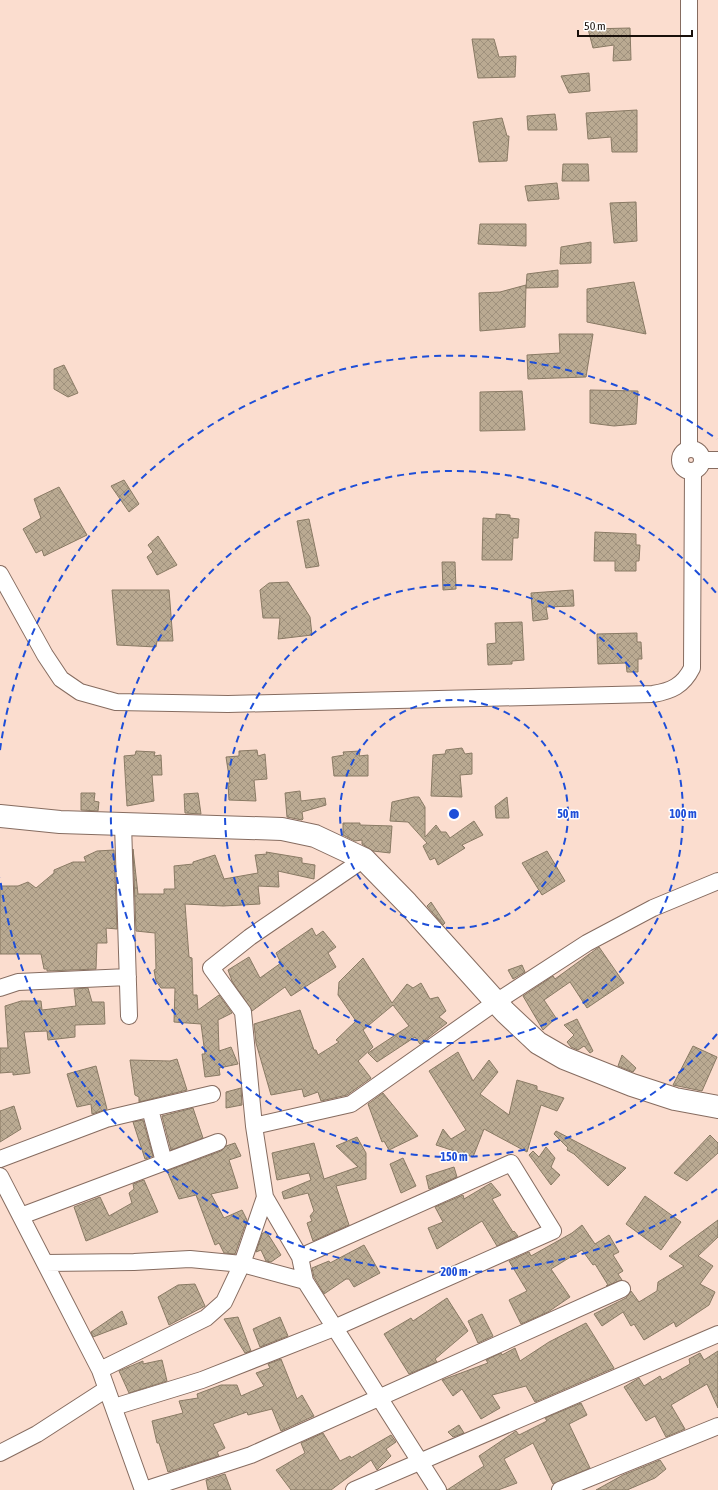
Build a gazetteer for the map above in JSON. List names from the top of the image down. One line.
{"scale_bar":"50 m","rings":["50 m","100 m","150 m","200 m"]}
